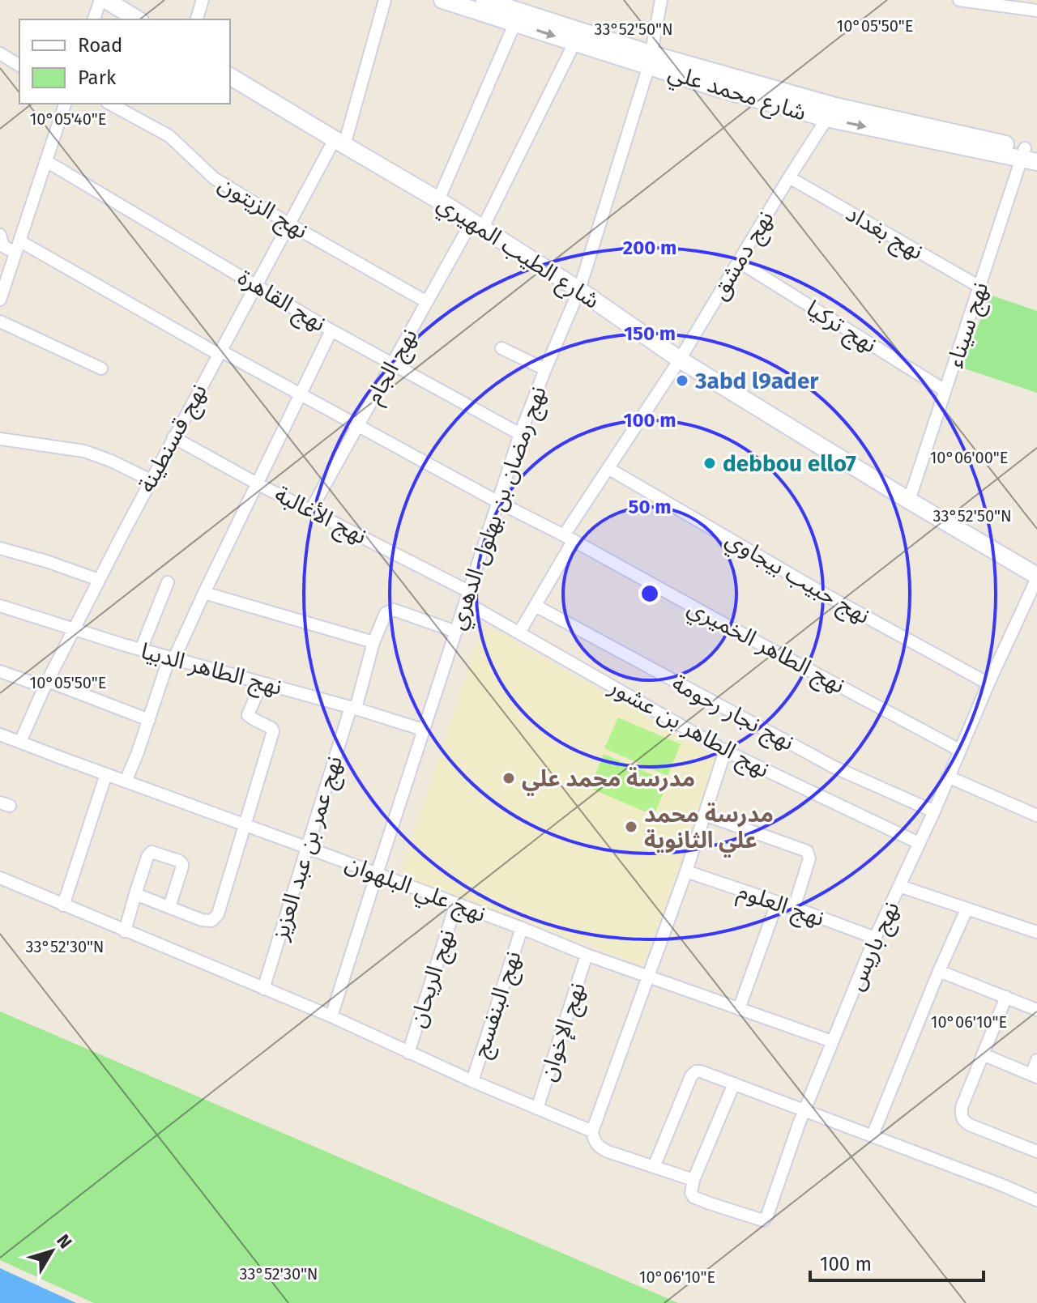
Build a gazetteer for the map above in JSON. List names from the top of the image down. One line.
{"streets":{"street":["شارع محمد علي","نهج الزيتون","نهج بغداد","شارع الطيب المهيري","نهج دمشق","نهج القاهرة","نهج سيناء","نهج تركيا","نهج الجام","نهج قسنطينة","نهج رمضان بن بهلول الدهري","نهج الأغالبة","نهج حبيب بيجاوي","نهج الطاهر الخميري","نهج الطاهر الدبيا","نهج نجار رحومة","نهج الطاهر بن عشور","نهج عمر بن عبد العزيز","نهج علي البلهوان","نهج العلوم","نهج باريس","نهج الريحان","نهج البنفسج","نهج الإخوان"]},"crossings":[["شارع محمد علي","نهج دمشق"],["شارع محمد علي","نهج سيناء"],["شارع محمد علي","نهج الجام"],["شارع محمد علي","نهج رمضان بن بهلول الدهري"],["نهج الزيتون","نهج الجام"],["نهج الزيتون","نهج قسنطينة"],["نهج بغداد","نهج دمشق"],["نهج بغداد","نهج سيناء"],["شارع الطيب المهيري","نهج دمشق"],["شارع الطيب المهيري","نهج سيناء"],["شارع الطيب المهيري","نهج الجام"],["شارع الطيب المهيري","نهج قسنطينة"],["شارع الطيب المهيري","نهج رمضان بن بهلول الدهري"],["شارع الطيب المهيري","نهج باريس"],["نهج دمشق","نهج تركيا"],["نهج دمشق","نهج حبيب بيجاوي"],["نهج دمشق","نهج الطاهر الخميري"],["نهج دمشق","نهج نجار رحومة"],["نهج دمشق","نهج الطاهر بن عشور"],["نهج القاهرة","نهج الجام"],["نهج القاهرة","نهج قسنطينة"],["نهج القاهرة","نهج رمضان بن بهلول الدهري"],["نهج سيناء","نهج تركيا"],["نهج الجام","نهج الأغالبة"],["نهج الجام","نهج الطاهر الخميري"],["نهج قسنطينة","نهج الأغالبة"],["نهج قسنطينة","نهج الطاهر الخميري"],["نهج قسنطينة","نهج الطاهر الدبيا"],["نهج قسنطينة","نهج علي البلهوان"],["نهج رمضان بن بهلول الدهري","نهج الأغالبة"],["نهج رمضان بن بهلول الدهري","نهج الطاهر الخميري"],["نهج رمضان بن بهلول الدهري","نهج الطاهر الدبيا"],["نهج رمضان بن بهلول الدهري","نهج الطاهر بن عشور"],["نهج رمضان بن بهلول الدهري","نهج عمر بن عبد العزيز"],["نهج رمضان بن بهلول الدهري","نهج علي البلهوان"],["نهج الأغالبة","نهج الطاهر بن عشور"],["نهج حبيب بيجاوي","نهج باريس"],["نهج الطاهر الخميري","نهج باريس"],["نهج الطاهر الدبيا","نهج عمر بن عبد العزيز"],["نهج نجار رحومة","نهج باريس"],["نهج الطاهر بن عشور","نهج باريس"],["نهج عمر بن عبد العزيز","نهج علي البلهوان"],["نهج علي البلهوان","نهج باريس"],["نهج علي البلهوان","نهج الريحان"],["نهج علي البلهوان","نهج البنفسج"],["نهج علي البلهوان","نهج الإخوان"],["نهج العلوم","نهج باريس"]],"places":["3abd l9ader","debbou ello7","مدرسة محمد علي","مدرسة محمد علي الثانوية"],"legend":["Road","Park"],"scale_bar":"100 m","north":"top right","coordinates":["10°05'50\"E","33°52'50\"N","10°05'40\"E","10°06'00\"E","33°52'30\"N","10°06'10\"E"],"rings":["200 m","150 m","100 m","50 m"]}
